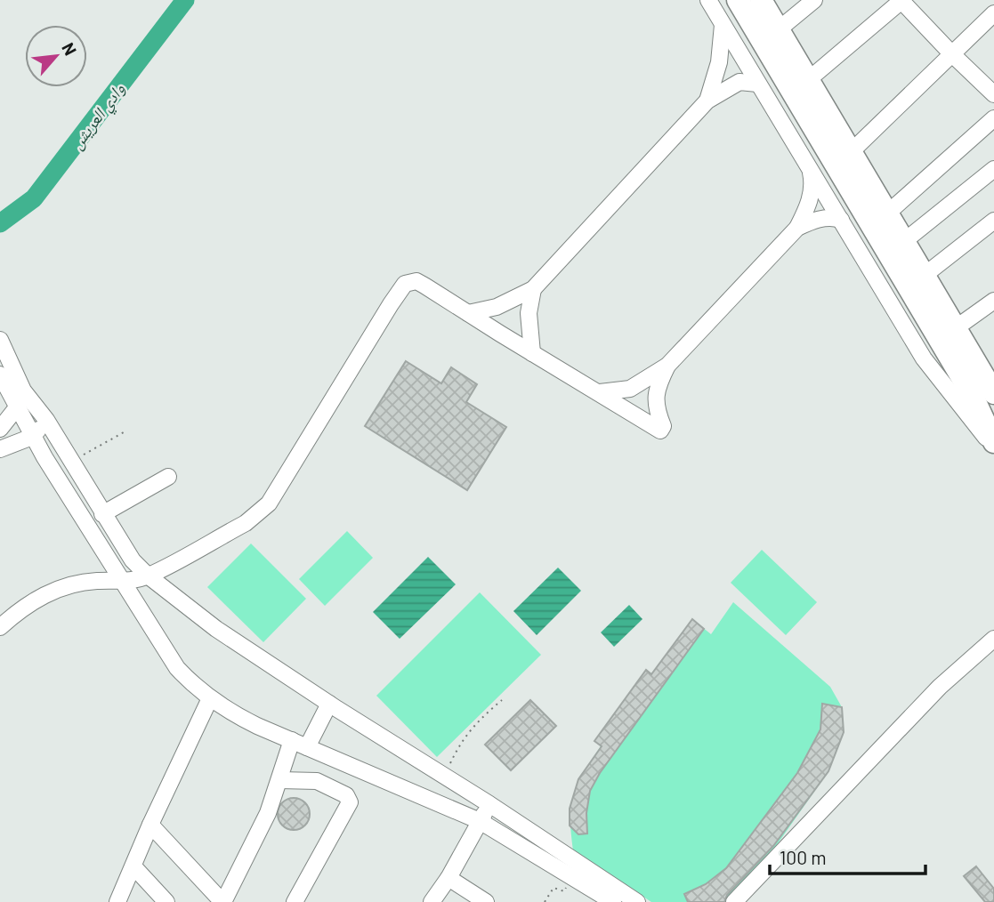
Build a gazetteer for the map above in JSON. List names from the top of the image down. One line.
{"water":["وادي العريش"],"scale_bar":"100 m","north":"top right"}
